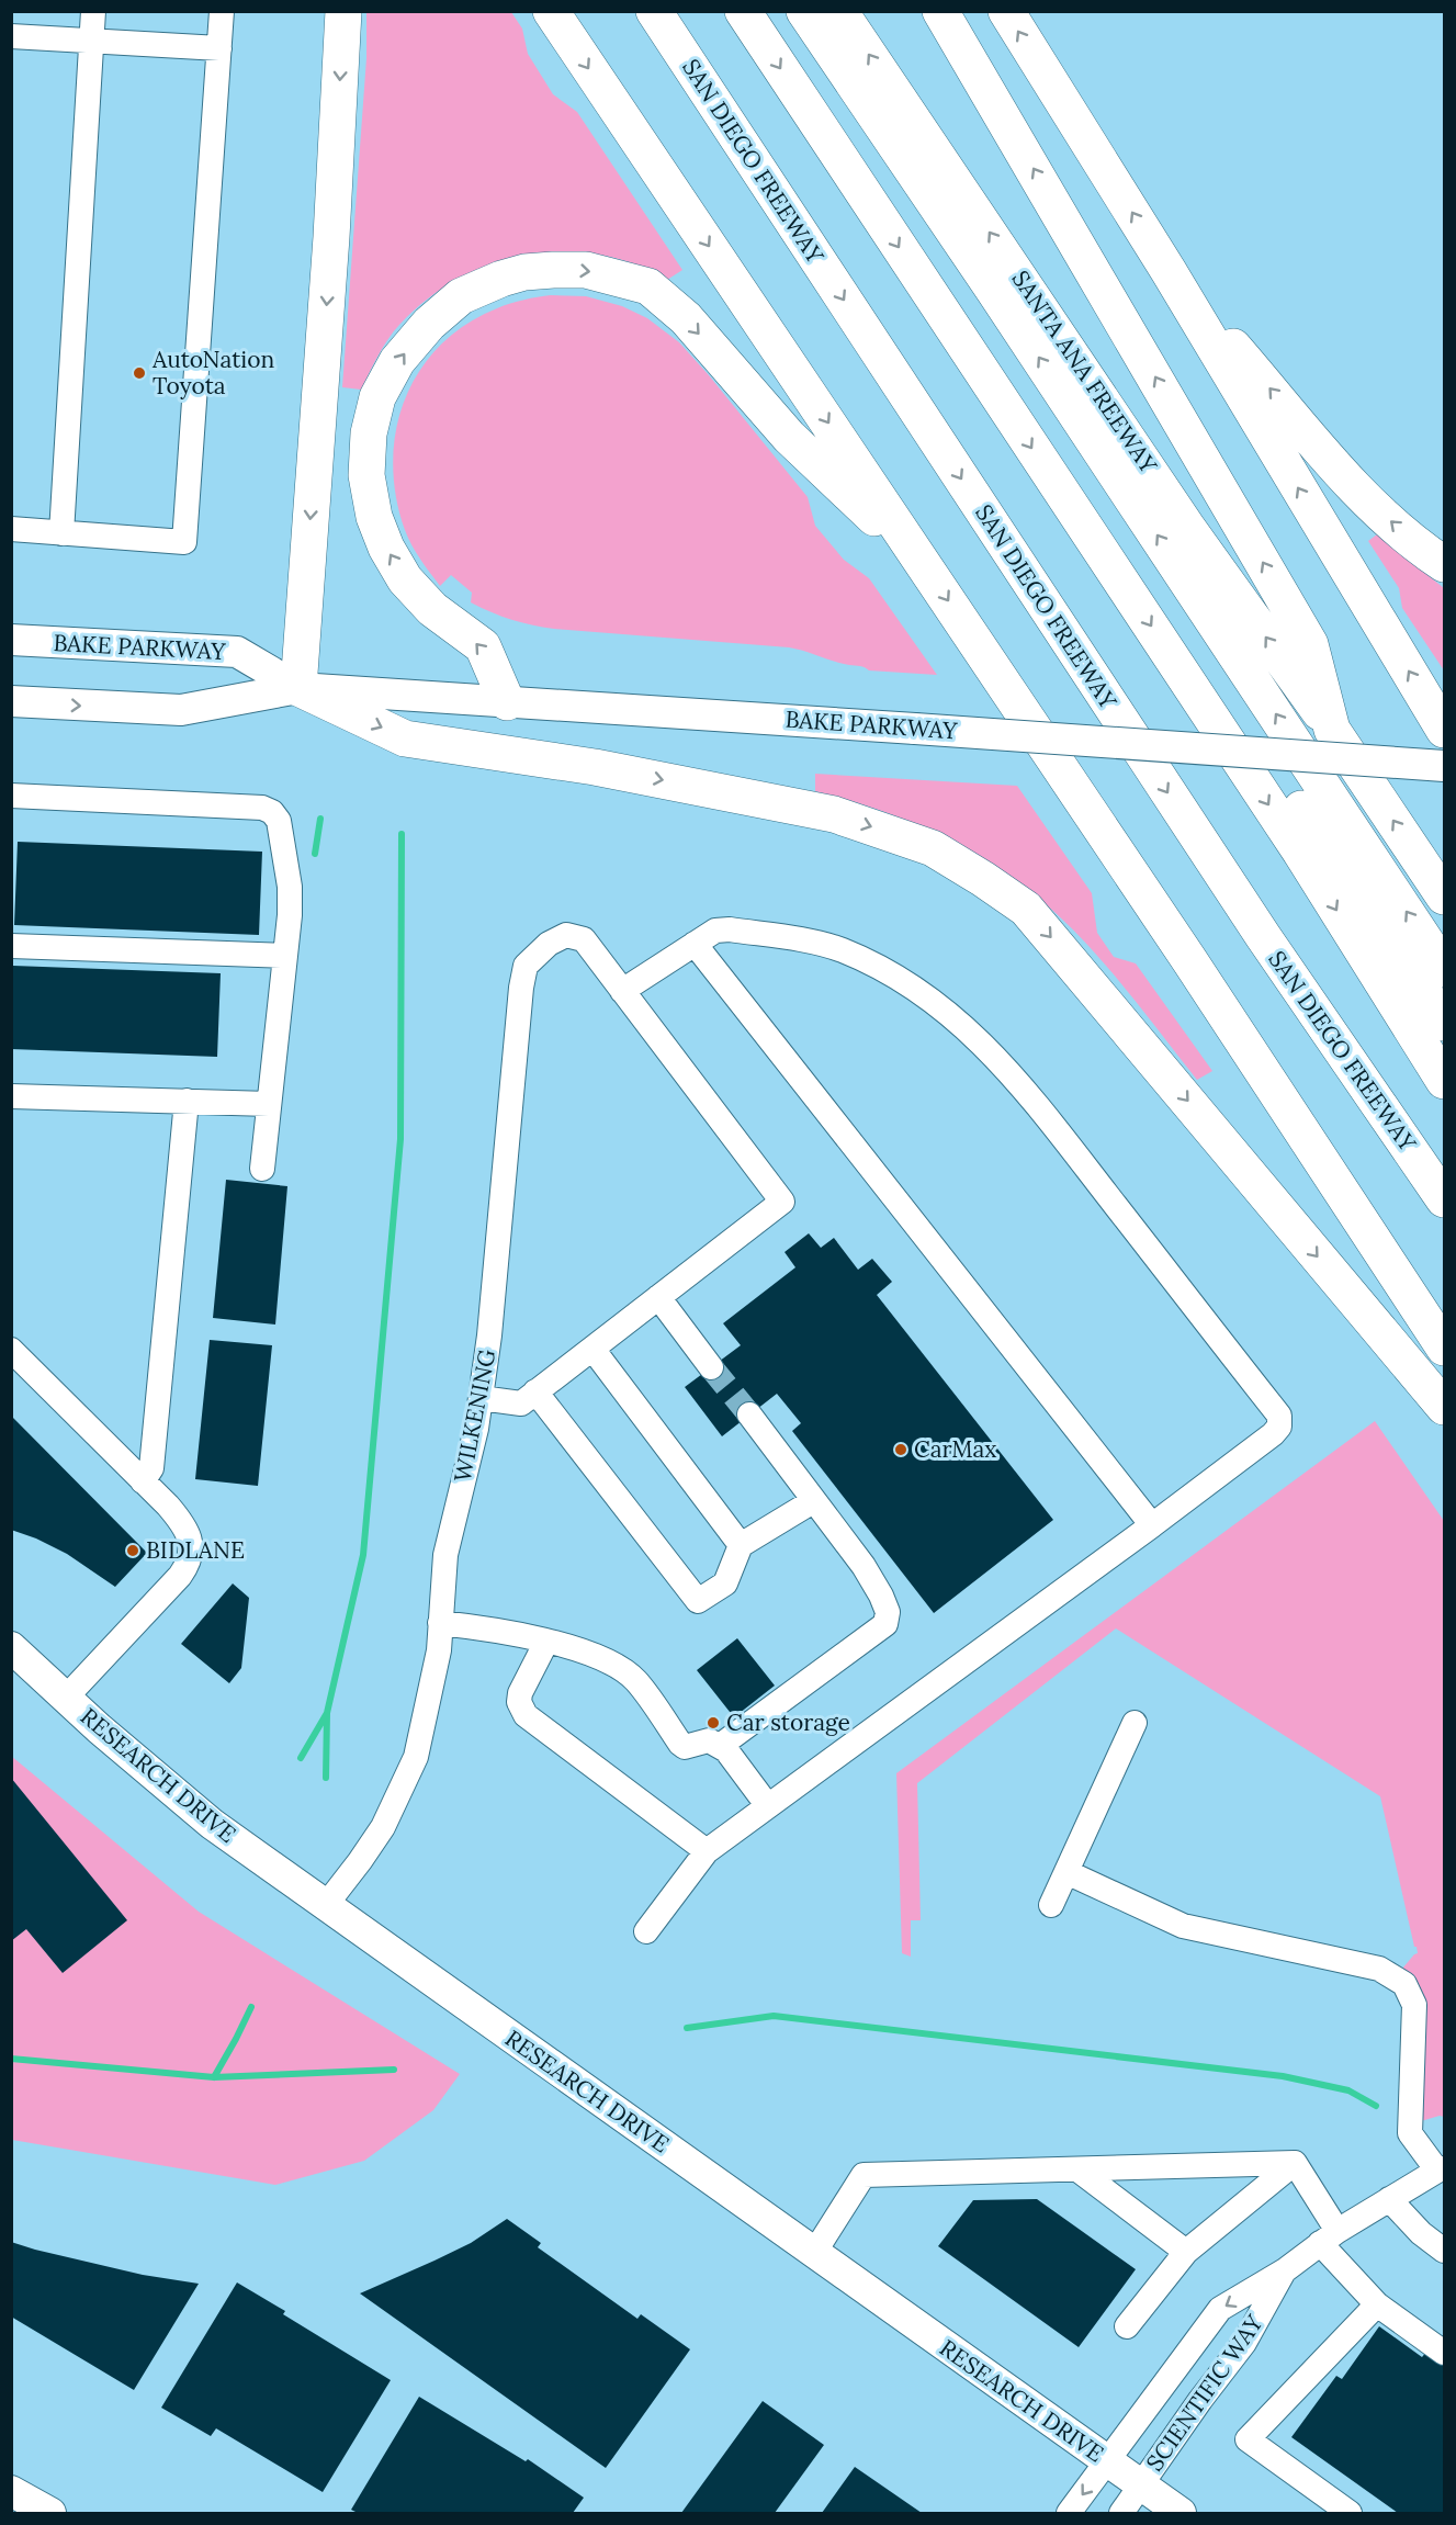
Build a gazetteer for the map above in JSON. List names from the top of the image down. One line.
{"streets":{"highway":["SAN DIEGO FREEWAY","SANTA ANA FREEWAY"],"main road":["BAKE PARKWAY","RESEARCH DRIVE"],"street":["WILKENING","SCIENTIFIC WAY"]},"crossings":[["WILKENING","RESEARCH DRIVE"],["RESEARCH DRIVE","SCIENTIFIC WAY"]],"places":["AutoNation Toyota","CarMax","BIDLANE","Car storage"]}
